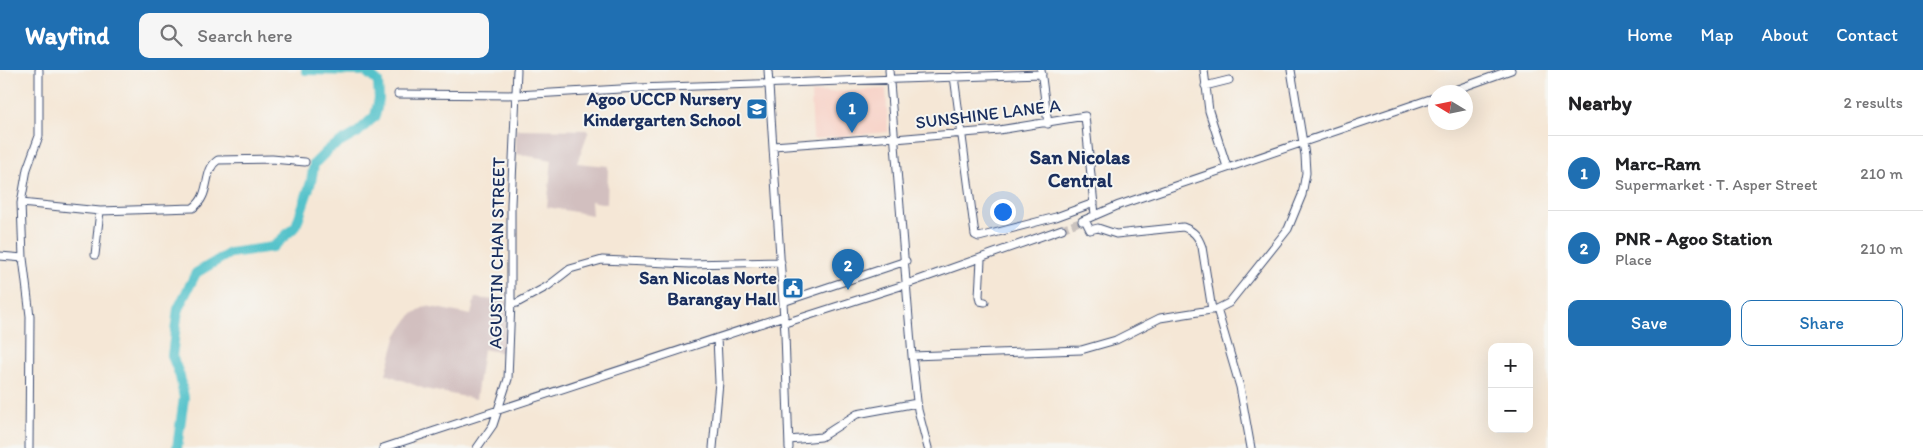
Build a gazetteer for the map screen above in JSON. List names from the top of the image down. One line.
{"streets":{"street":["SUNSHINE LANE A","AGUSTIN CHAN STREET"]},"districts":["San Nicolas Central"],"places":{"school or university":["Agoo UCCP Nursery Kindergarten School"],"public building":["San Nicolas Norte Barangay Hall"]},"north":"left","page":{"header":"Wayfind","search":"Search here","nav":["Home","Map","About","Contact"],"heading":["Nearby","2 results"],"pins":["1","2"],"list":[{"mark":"1","name":"Marc-Ram","note":"Supermarket · T. Asper Street","value":"210 m"},{"mark":"2","name":"PNR - Agoo Station","note":"Place","value":"210 m"}],"buttons":["Save","Share"],"map_buttons":["+","−"]}}
